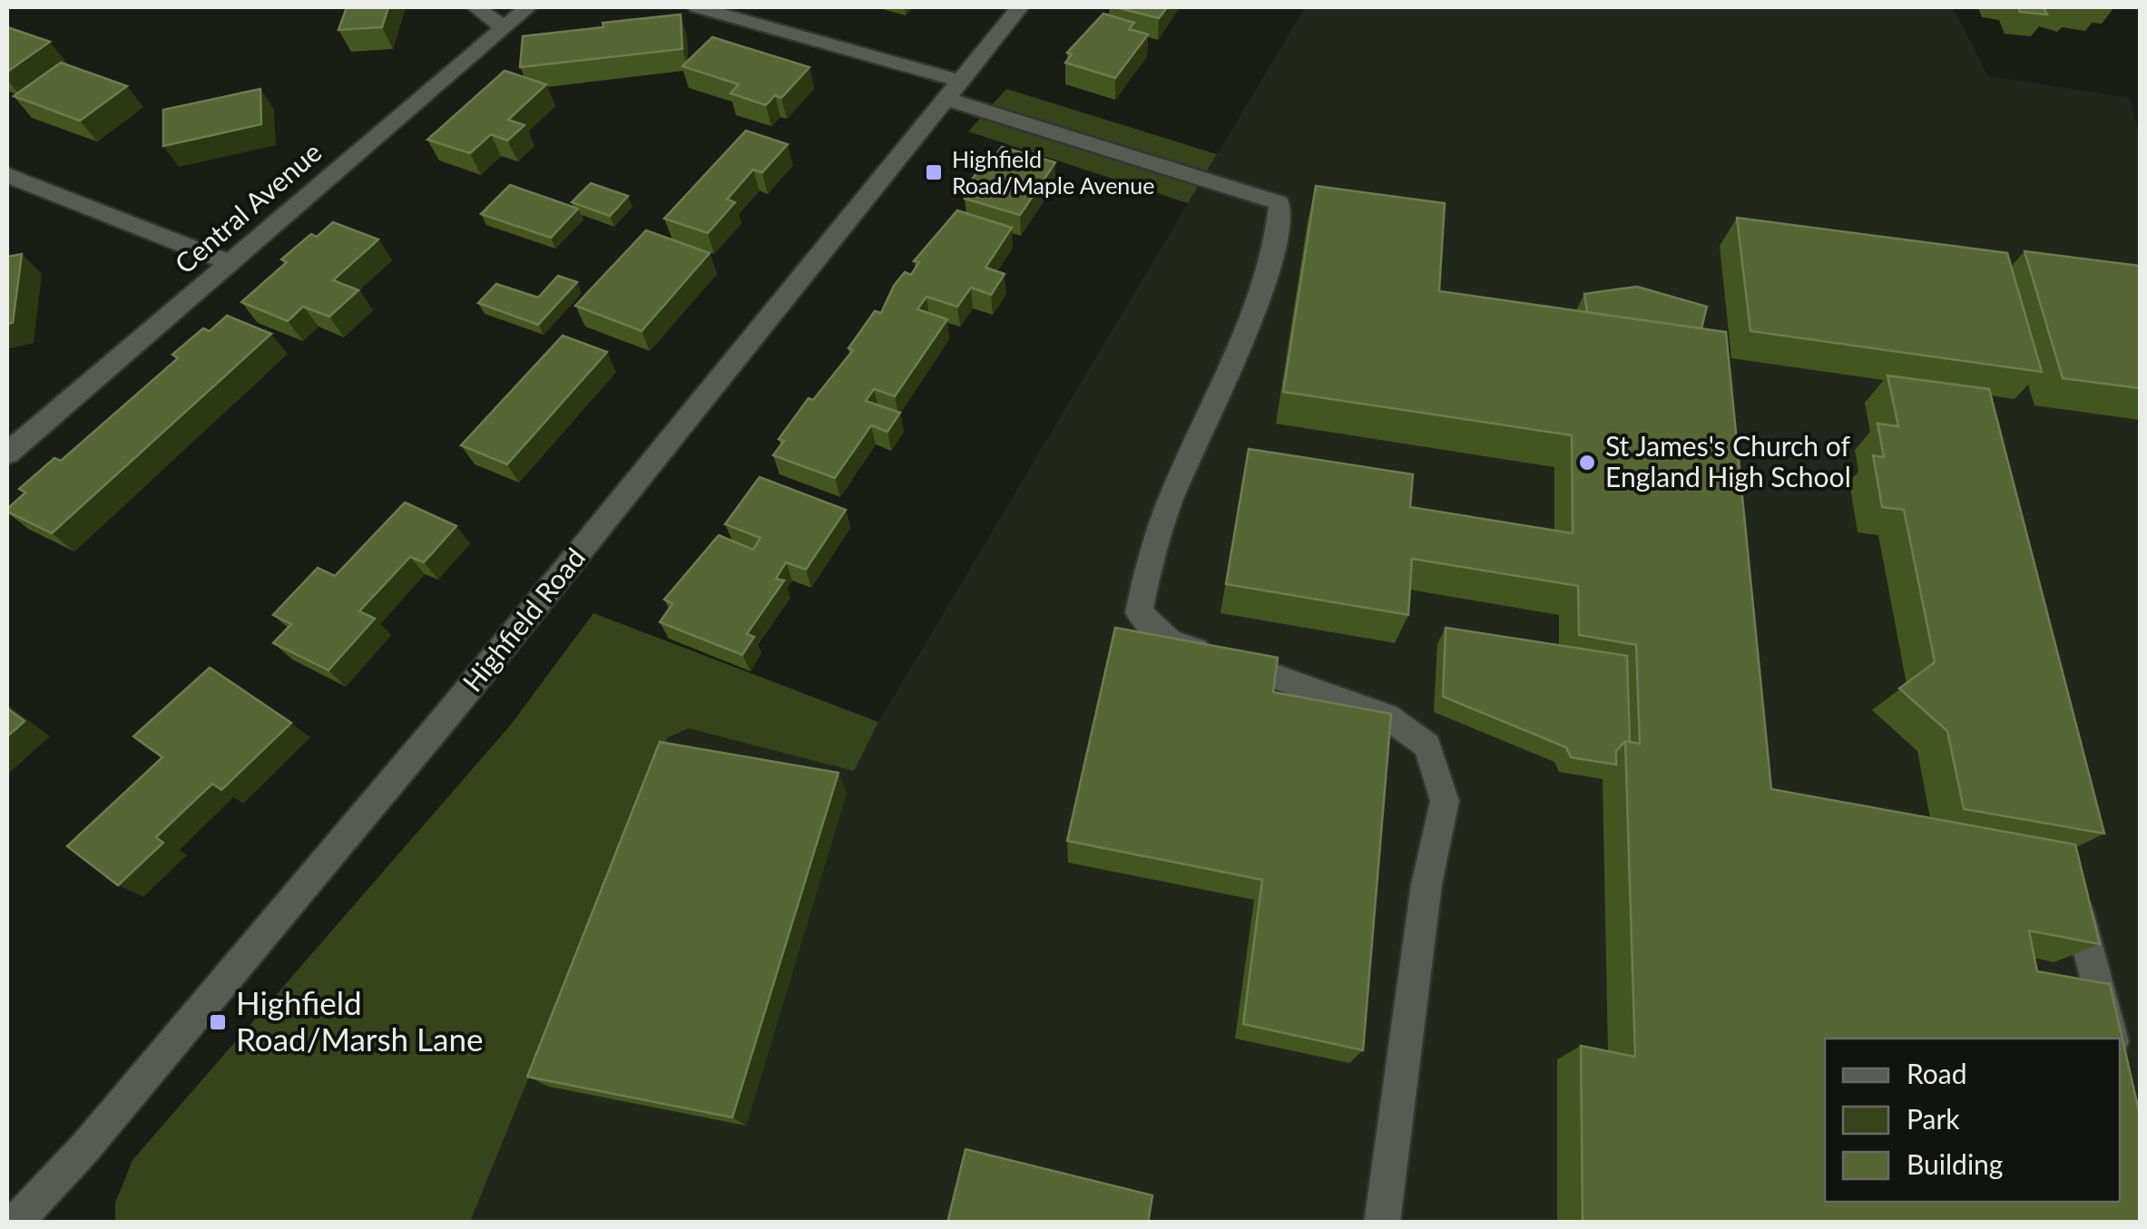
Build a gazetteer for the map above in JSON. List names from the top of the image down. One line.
{"streets":{"street":["Central Avenue","Highfield Road"]},"places":{"transit":["Highfield Road/Maple Avenue","Highfield Road/Marsh Lane"],"other":["St James's Church of England High School"]},"legend":["Road","Park","Building"]}
